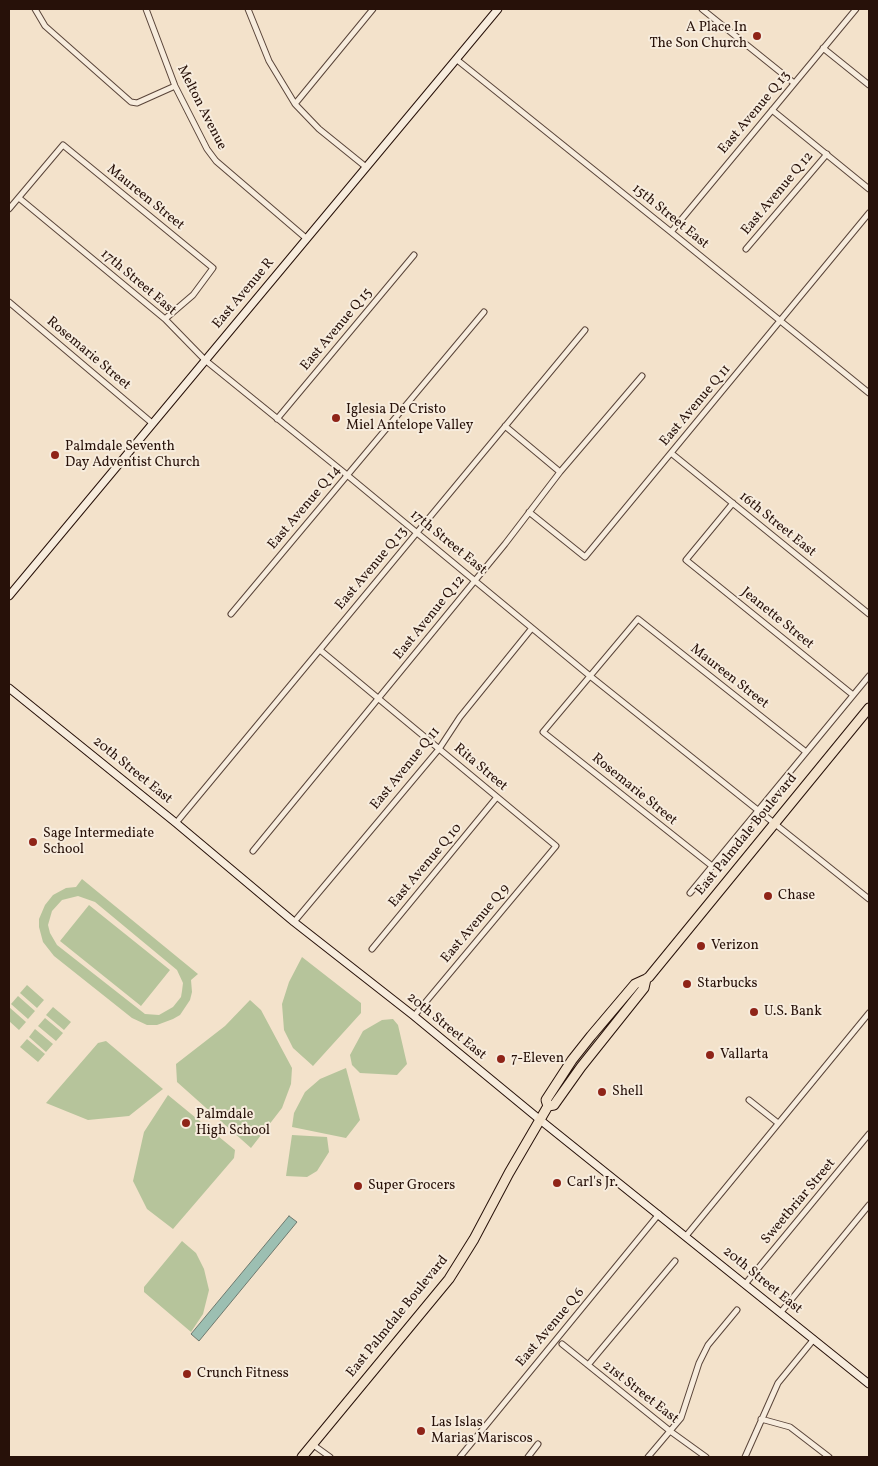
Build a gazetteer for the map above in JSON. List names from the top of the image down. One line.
{"streets":{"highway":["East Palmdale Boulevard"],"street":["Melton Avenue","East Avenue Q 13","East Avenue Q 12","Maureen Street","15th Street East","17th Street East","East Avenue R","East Avenue Q 15","Rosemarie Street","East Avenue Q 11","East Avenue Q 14","16th Street East","Jeanette Street","Rita Street","20th Street East","East Avenue Q 10","East Avenue Q 9","Sweetbriar Street","East Avenue Q 6","21st Street East"]},"crossings":[["Melton Avenue","East Avenue R"],["East Avenue Q 13","15th Street East"],["East Avenue Q 13","17th Street East"],["East Avenue Q 13","Rita Street"],["East Avenue Q 13","20th Street East"],["East Avenue Q 12","17th Street East"],["East Avenue Q 12","East Avenue Q 11"],["East Avenue Q 12","Rita Street"],["Maureen Street","17th Street East"],["Maureen Street","Rosemarie Street"],["Maureen Street","East Palmdale Boulevard"],["15th Street East","East Avenue R"],["15th Street East","East Avenue Q 11"],["17th Street East","East Avenue R"],["17th Street East","East Avenue Q 15"],["17th Street East","Rosemarie Street"],["17th Street East","East Avenue Q 11"],["17th Street East","East Avenue Q 14"],["17th Street East","East Palmdale Boulevard"],["East Avenue R","Rosemarie Street"],["Rosemarie Street","East Palmdale Boulevard"],["East Avenue Q 11","16th Street East"],["East Avenue Q 11","Rita Street"],["East Avenue Q 11","20th Street East"],["16th Street East","Jeanette Street"],["Jeanette Street","East Palmdale Boulevard"],["Rita Street","East Avenue Q 10"],["Rita Street","East Avenue Q 9"],["20th Street East","East Palmdale Boulevard"],["20th Street East","East Avenue Q 9"],["20th Street East","Sweetbriar Street"],["20th Street East","East Avenue Q 6"]],"places":["A Place In The Son Church","Iglesia De Cristo Miel Antelope Valley","Palmdale Seventh Day Adventist Church","Sage Intermediate School","Chase","Verizon","Starbucks","U.S. Bank","Vallarta","7-Eleven","Shell","Palmdale High School","Carl's Jr.","Super Grocers","Crunch Fitness","Las Islas Marias Mariscos"]}
